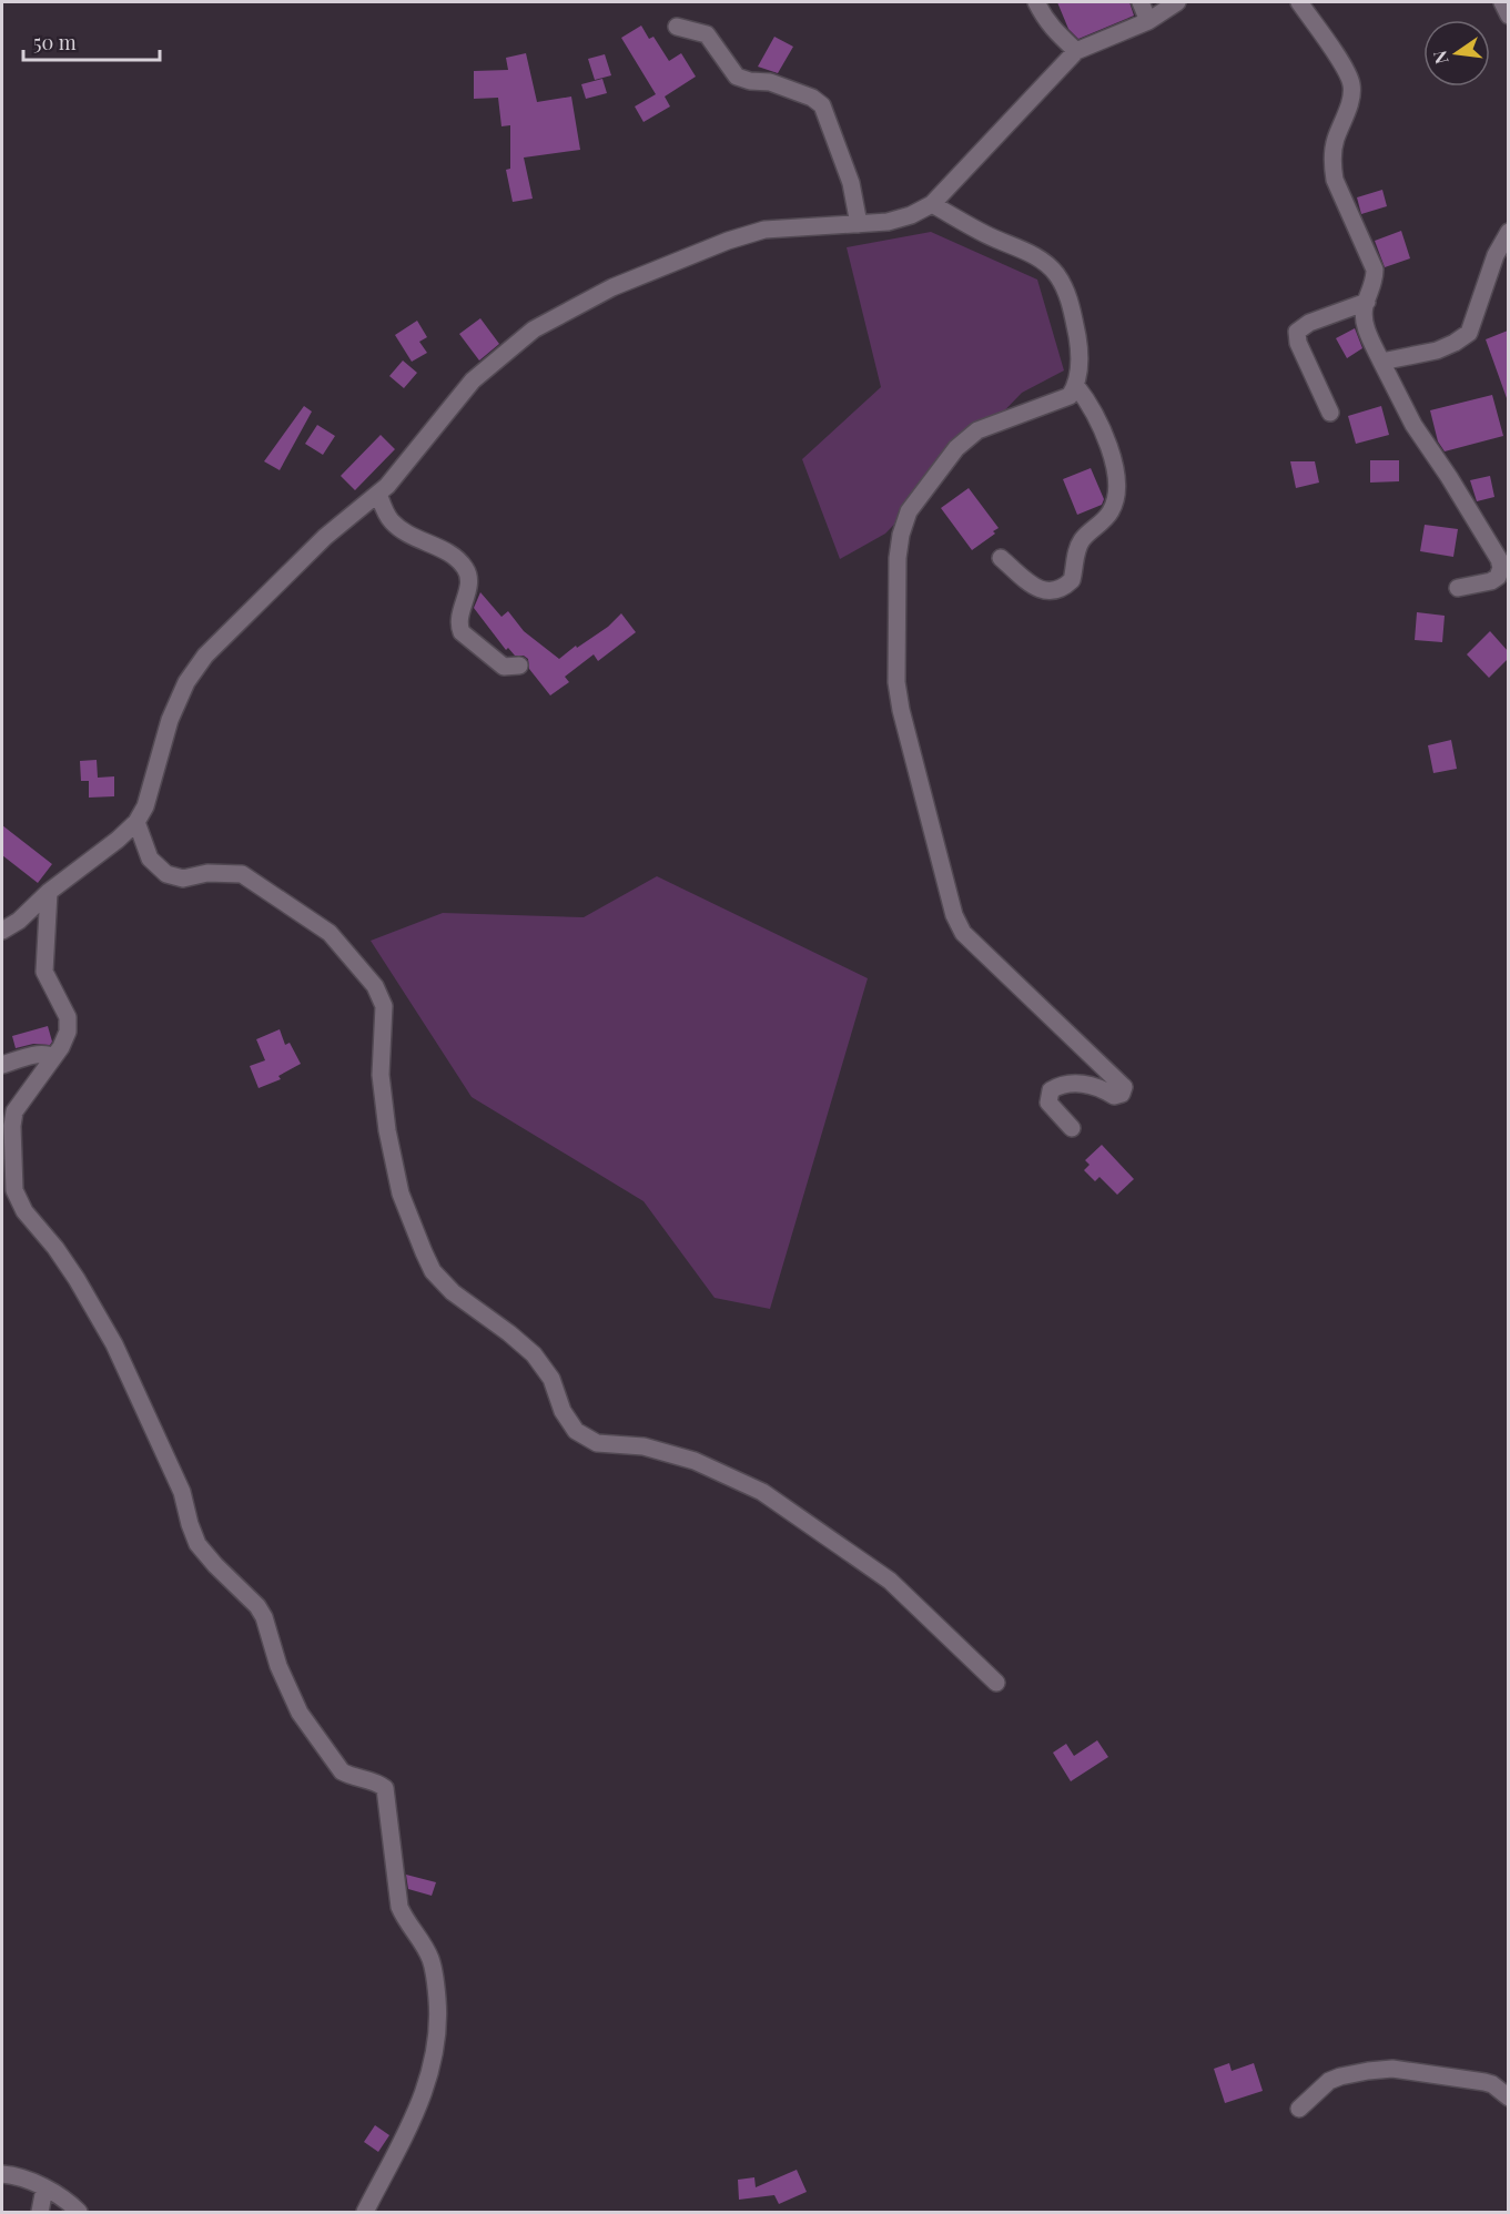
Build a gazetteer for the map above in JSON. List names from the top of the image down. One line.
{"scale_bar":"50 m","north":"left"}
